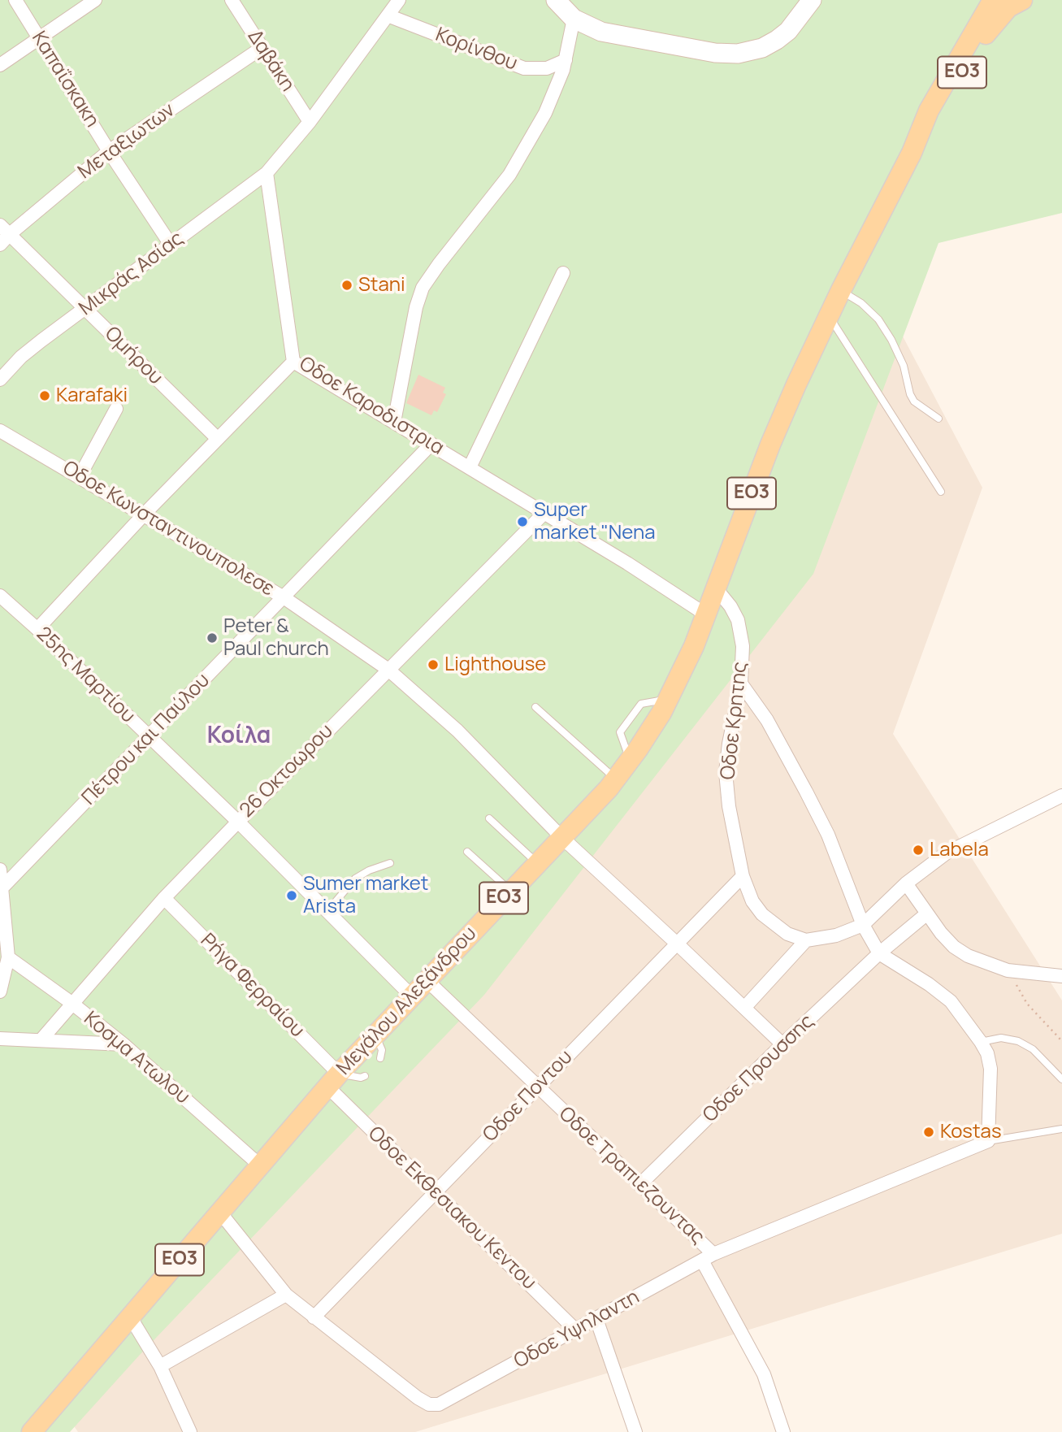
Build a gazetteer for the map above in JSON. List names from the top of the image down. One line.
{"streets":{"main road":["ΕΟ3","Μεγάλου Αλεξάνδρου"],"street":["Κορίνθου","Δαβάκη","Καπαΐσκακη","Μεταξιωτων","Μικράς Ασίας","Ομήρου","Oδοε Καροδιστρια","Oδοε Κωνσταντινουπολεσε","25ης Μαρτίου","Oδοε Κρητης","Πέτρου και Παύλου","26 Οκτοωρου","Ρήγα Φερραίου","Κοσμα Ατωλου","Oδοε Προυσσης","Oδοε Ποντου","Oδοε Τραπιεζουντας","Oδοε Εκθεσιακου Κεντου","Oδοε Υψηλαντη"]},"crossings":[["Δαβάκη","Μεταξιωτων"],["ΕΟ3","Μεγάλου Αλεξάνδρου"],["Καπαΐσκακη","Μεταξιωτων"],["Καπαΐσκακη","Μικράς Ασίας"],["Μεταξιωτων","Ομήρου"],["Μικράς Ασίας","Ομήρου"],["Μικράς Ασίας","Oδοε Καροδιστρια"],["Oδοε Καροδιστρια","Πέτρου και Παύλου"],["Oδοε Καροδιστρια","26 Οκτοωρου"],["Oδοε Καροδιστρια","Μεγάλου Αλεξάνδρου"],["Oδοε Κωνσταντινουπολεσε","Πέτρου και Παύλου"],["Oδοε Κωνσταντινουπολεσε","26 Οκτοωρου"],["Oδοε Κωνσταντινουπολεσε","Μεγάλου Αλεξάνδρου"],["Oδοε Κωνσταντινουπολεσε","Oδοε Προυσσης"],["Oδοε Κωνσταντινουπολεσε","Oδοε Ποντου"],["25ης Μαρτίου","Πέτρου και Παύλου"],["25ης Μαρτίου","26 Οκτοωρου"],["25ης Μαρτίου","Μεγάλου Αλεξάνδρου"],["Oδοε Κρητης","Μεγάλου Αλεξάνδρου"],["Oδοε Κρητης","Oδοε Ποντου"],["26 Οκτοωρου","Ρήγα Φερραίου"],["26 Οκτοωρου","Κοσμα Ατωλου"],["Ρήγα Φερραίου","Μεγάλου Αλεξάνδρου"],["Ρήγα Φερραίου","Oδοε Εκθεσιακου Κεντου"],["Μεγάλου Αλεξάνδρου","Κοσμα Ατωλου"],["Μεγάλου Αλεξάνδρου","Oδοε Τραπιεζουντας"],["Μεγάλου Αλεξάνδρου","Oδοε Εκθεσιακου Κεντου"],["Μεγάλου Αλεξάνδρου","Oδοε Υψηλαντη"],["Oδοε Προυσσης","Oδοε Τραπιεζουντας"],["Oδοε Ποντου","Oδοε Τραπιεζουντας"],["Oδοε Ποντου","Oδοε Εκθεσιακου Κεντου"],["Oδοε Ποντου","Oδοε Υψηλαντη"],["Oδοε Τραπιεζουντας","Oδοε Υψηλαντη"],["Oδοε Εκθεσιακου Κεντου","Oδοε Υψηλαντη"]],"districts":["Κοίλα"],"places":["Stani","Karafaki","Super market \"Nena","Peter & Paul church","Lighthouse","Labela","Sumer market Arista","Kostas"]}
